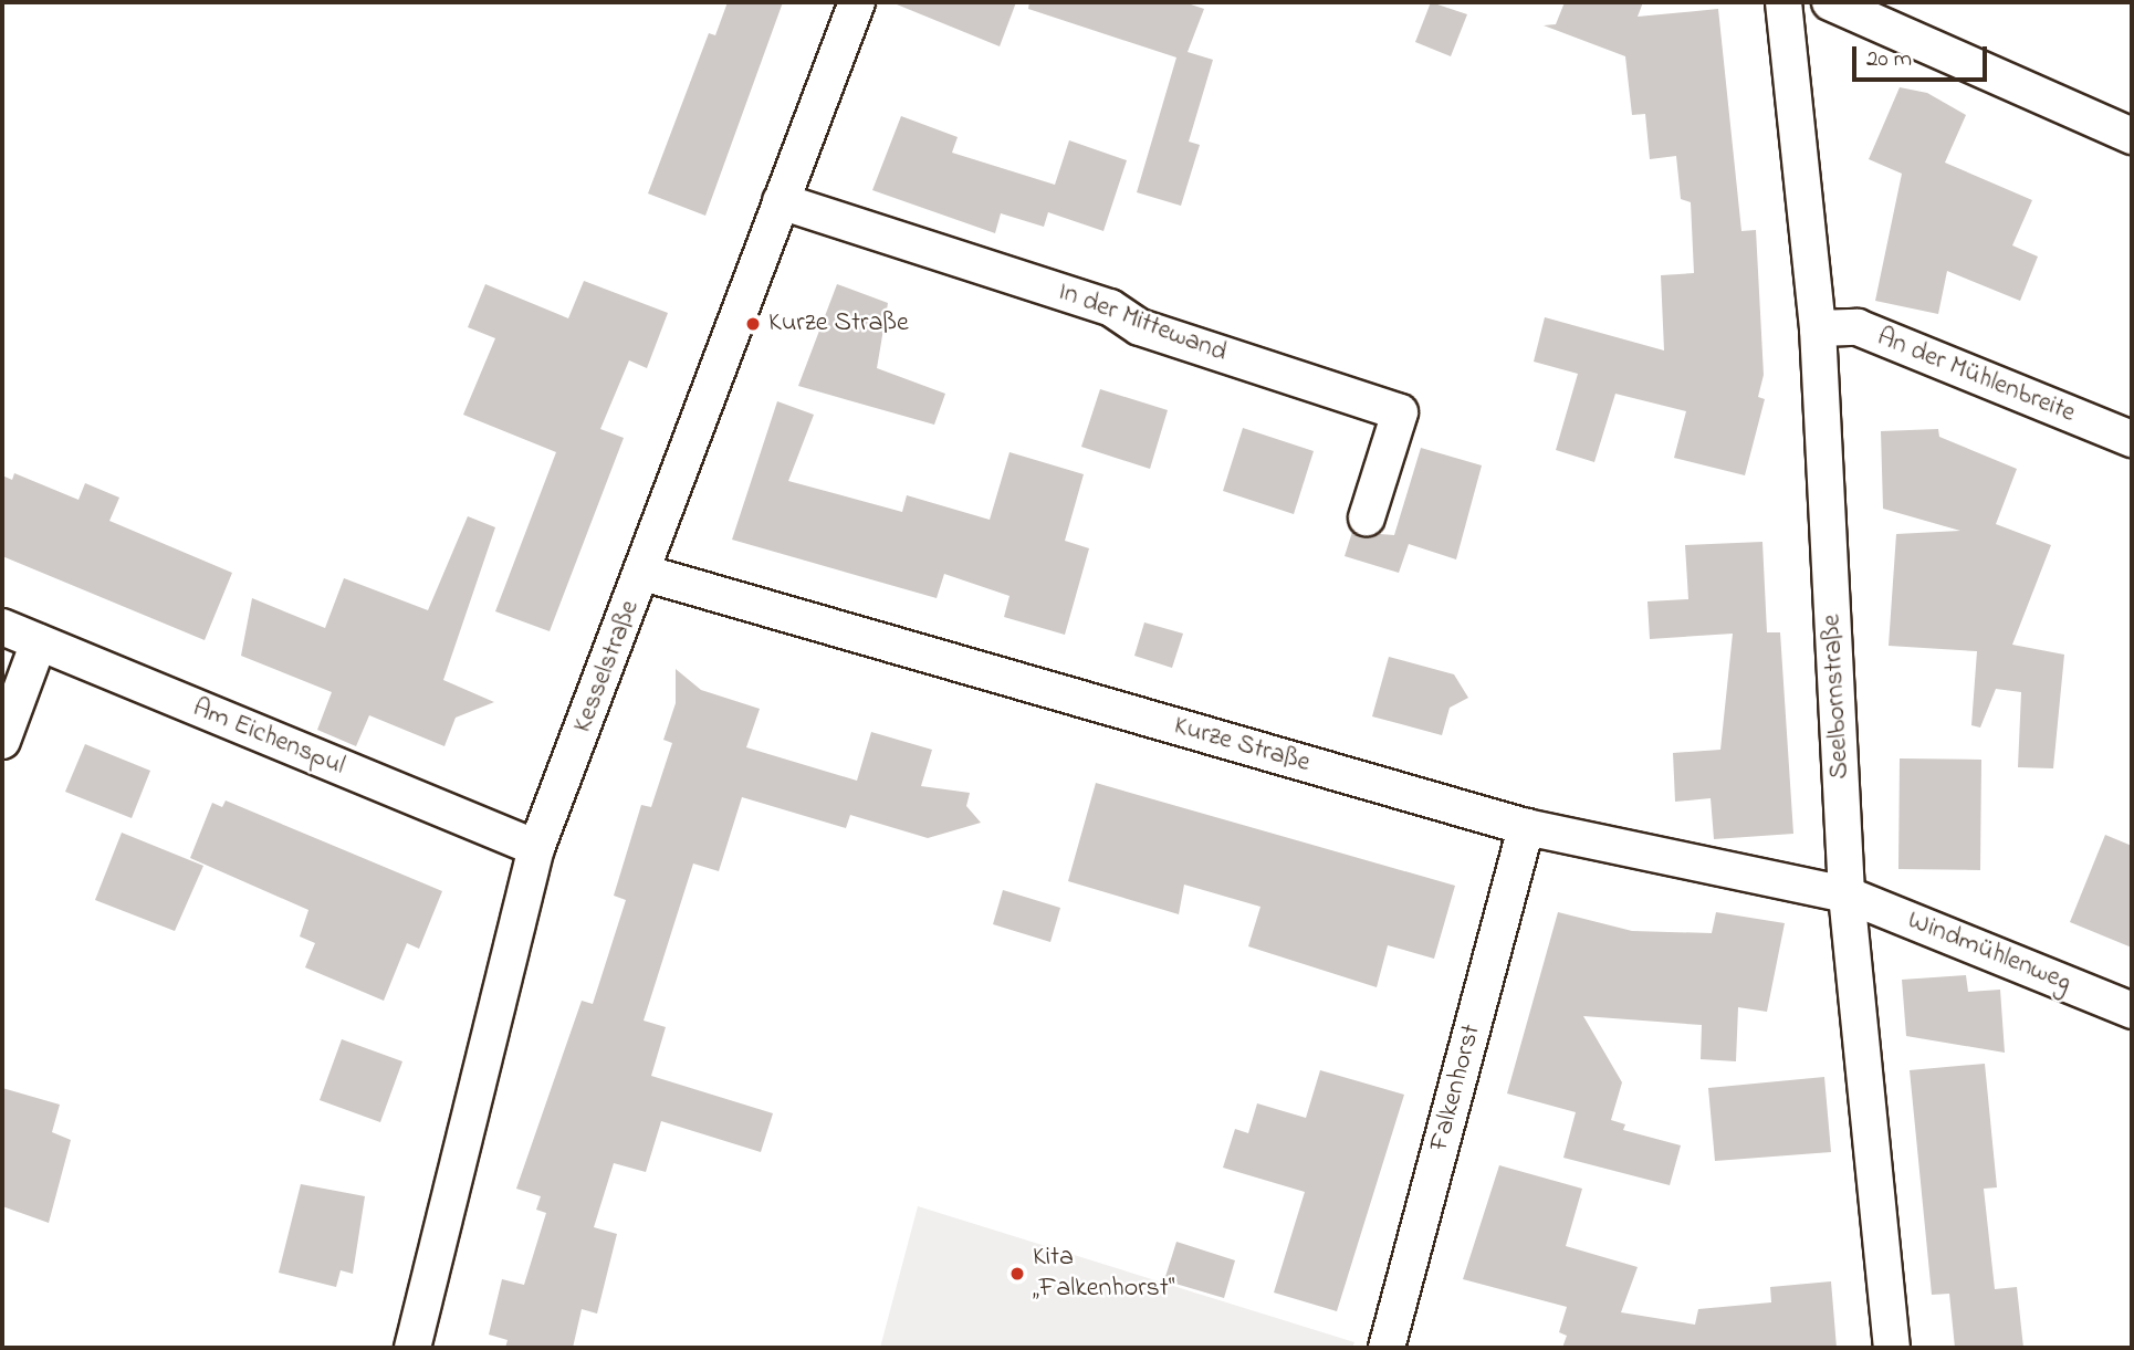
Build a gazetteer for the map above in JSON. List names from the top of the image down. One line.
{"streets":{"street":["In der Mittewand","An der Mühlenbreite","Kesselstraße","Seelbornstraße","Am Eichenspul","Kurze Straße","Windmühlenweg","Falkenhorst"]},"crossings":[["In der Mittewand","Kesselstraße"],["An der Mühlenbreite","Seelbornstraße"],["Kesselstraße","Am Eichenspul"],["Kesselstraße","Kurze Straße"],["Seelbornstraße","Kurze Straße"],["Seelbornstraße","Windmühlenweg"],["Kurze Straße","Windmühlenweg"],["Kurze Straße","Falkenhorst"]],"places":["Kurze Straße","Kita „Falkenhorst“"],"scale_bar":"20 m"}
